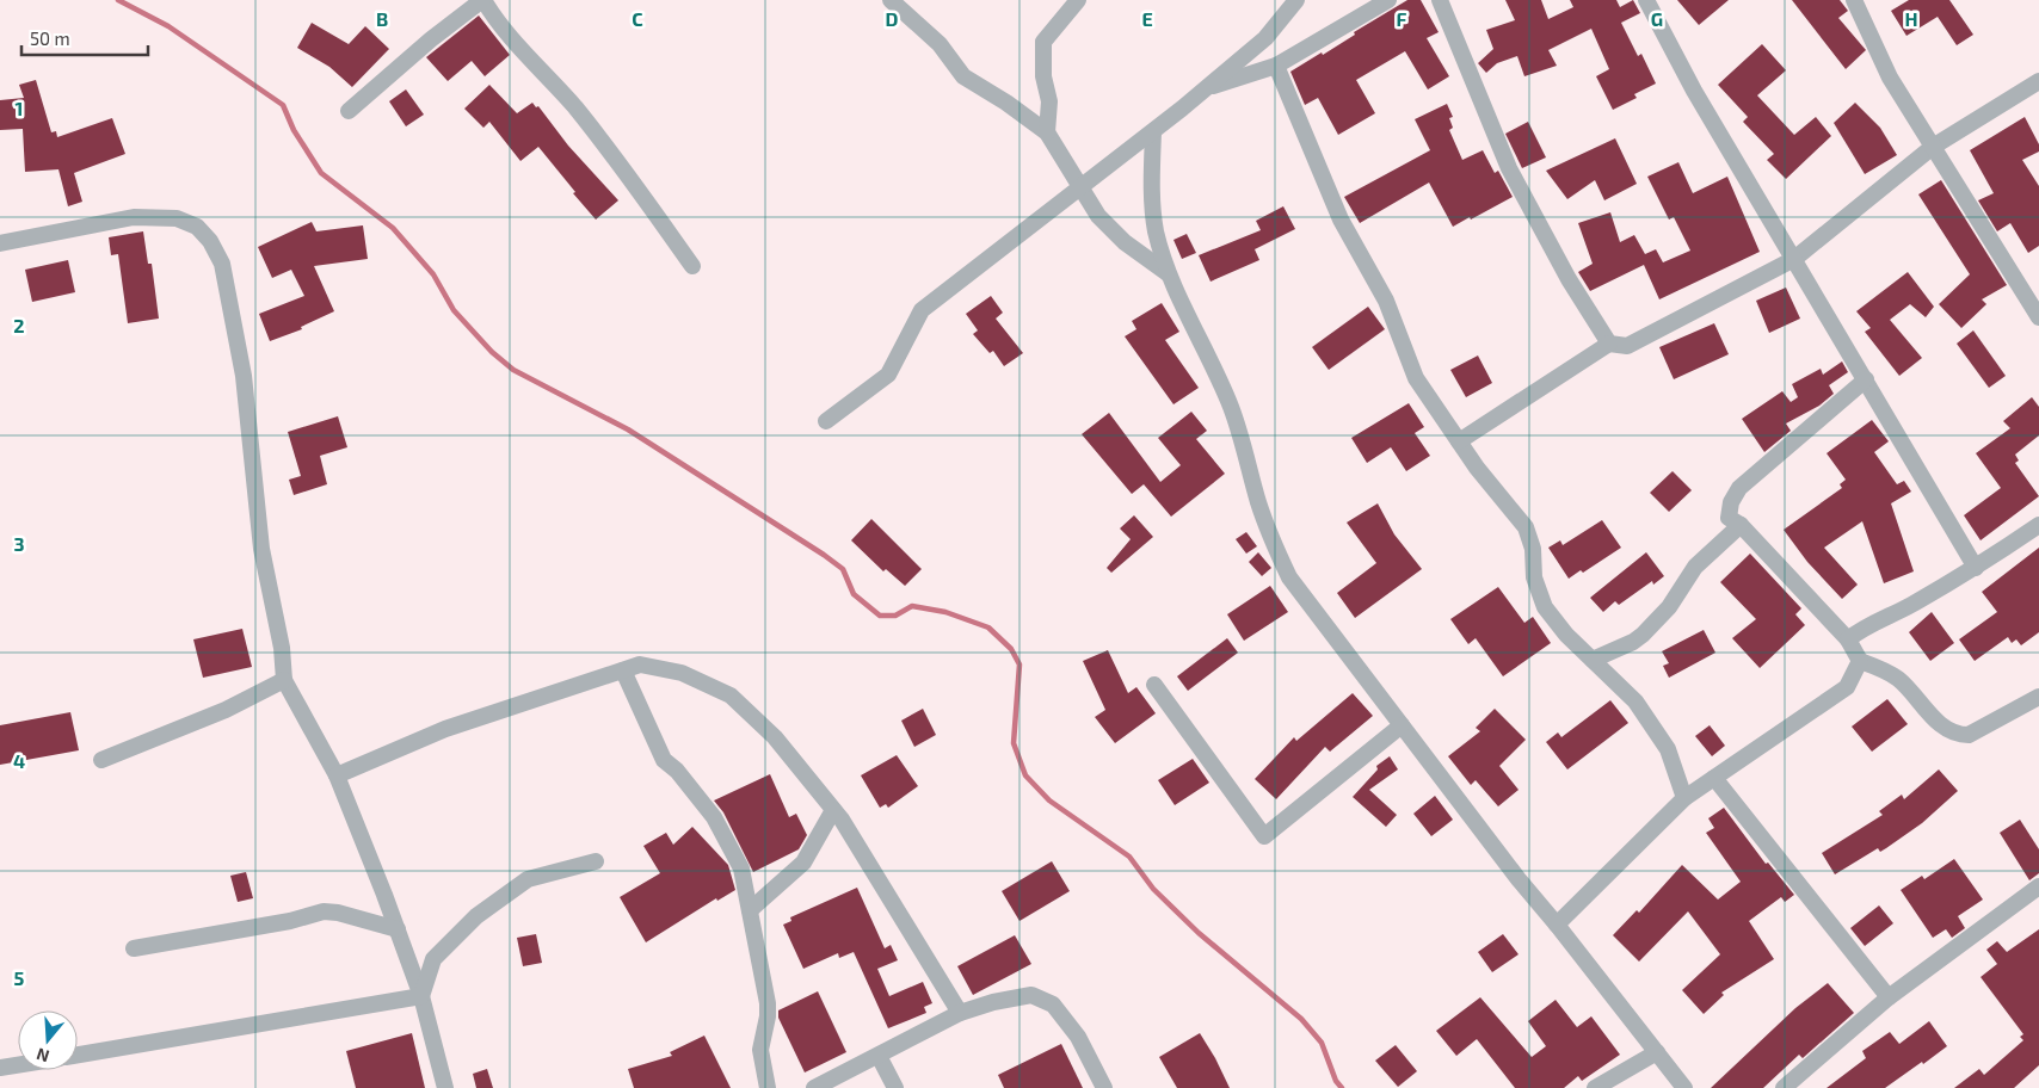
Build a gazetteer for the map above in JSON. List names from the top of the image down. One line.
{"scale_bar":"50 m","north":"bottom","grid":{"columns":["B","C","D","E","F","G","H"],"rows":["1","2","3","4","5"]}}
